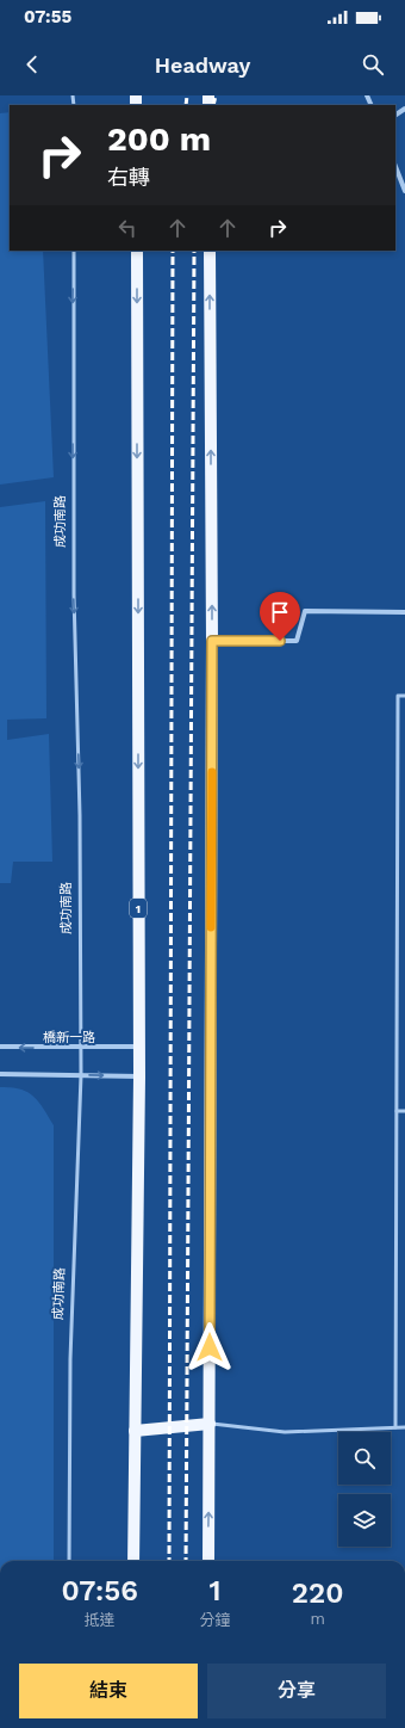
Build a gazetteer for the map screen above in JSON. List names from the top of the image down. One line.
{"streets":{"main road":["1"],"street":["橋新一路"],"lane":["成功南路"]},"crossings":[["成功南路","橋新一路"],["1","橋新一路"]],"one_way":["成功南路"],"page":{"status":"07:55","header":"Headway","turn":["200 m","右轉"],"eta":["07:56","抵達","1","分鐘","220","m"],"buttons":["結束","分享"]}}
